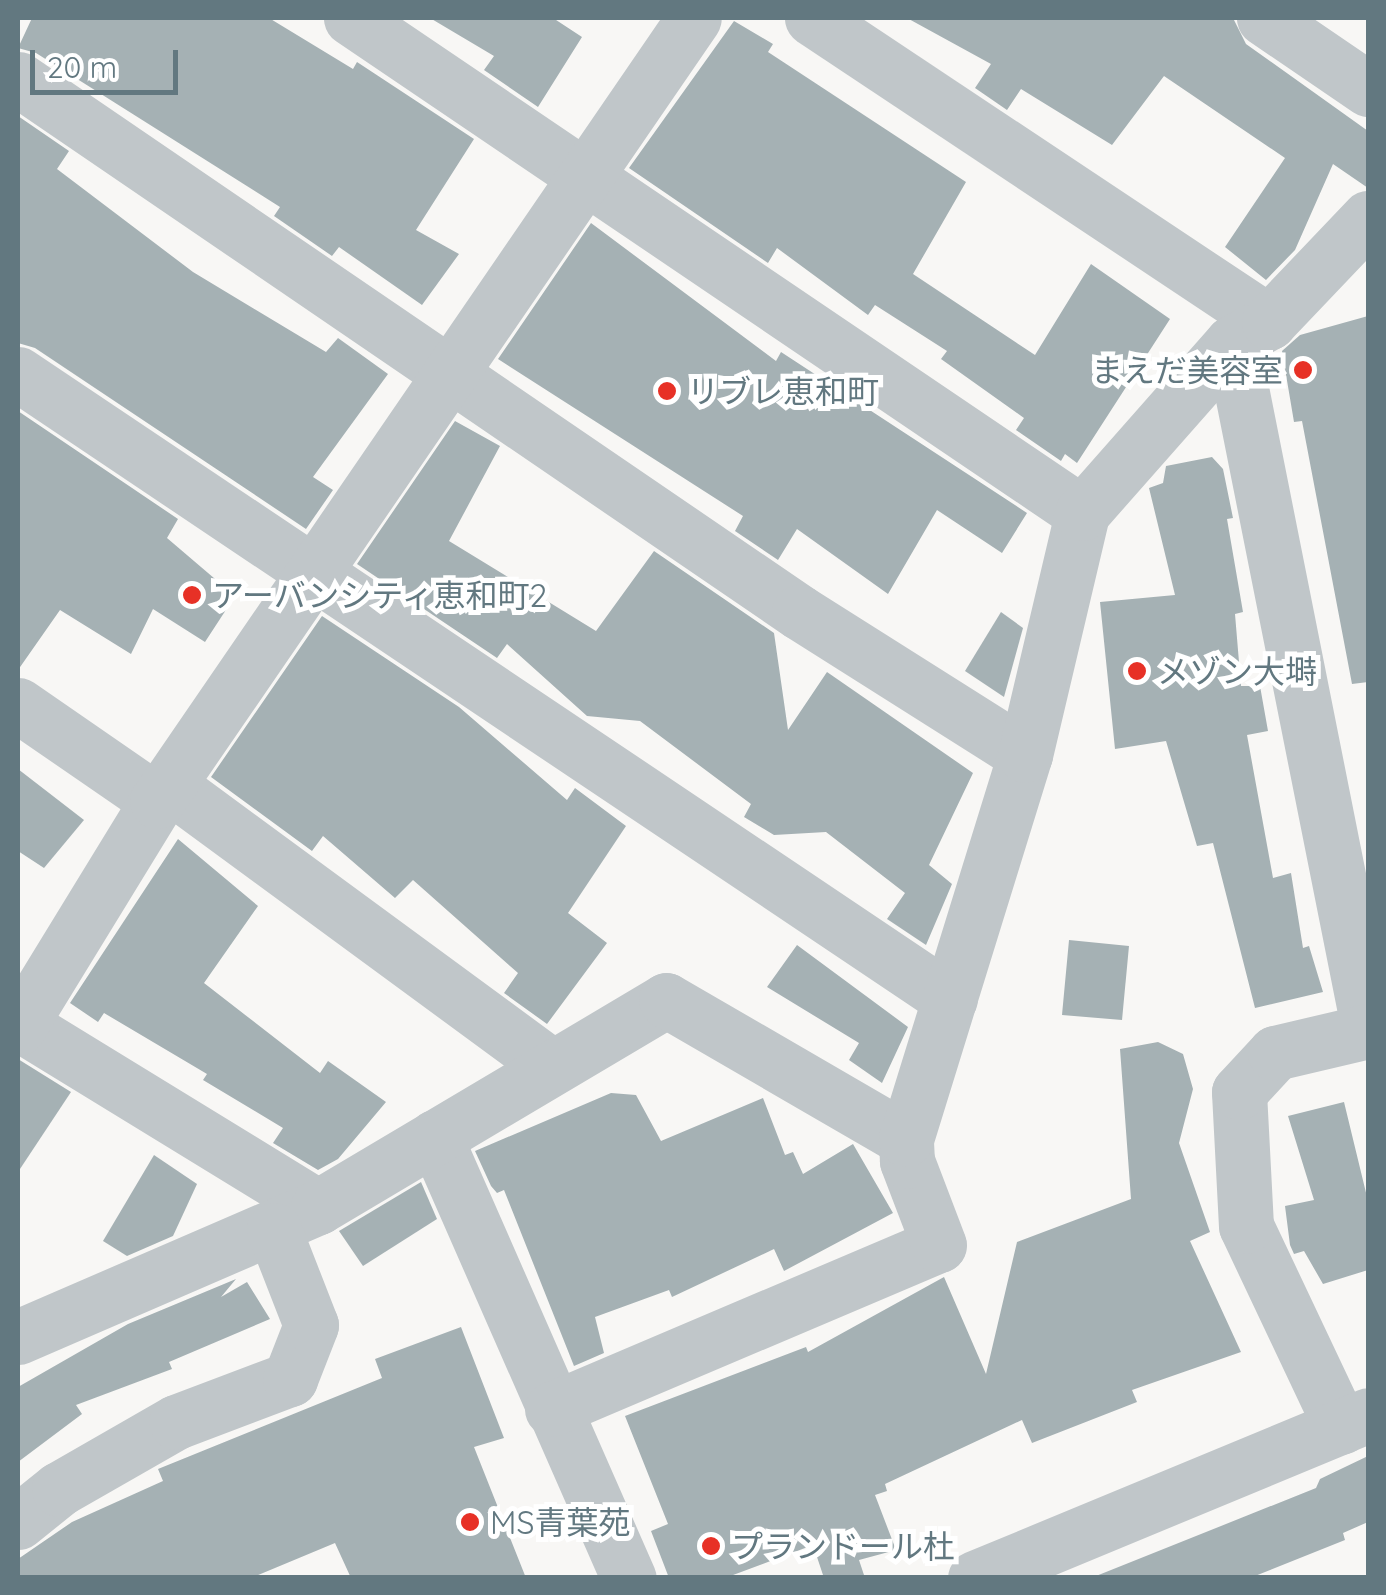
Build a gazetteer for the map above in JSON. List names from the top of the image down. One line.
{"places":["まえだ美容室","リブレ恵和町","アーバンシティ恵和町2","メゾン大塒","MS青葉苑","プランドール杜"],"scale_bar":"20 m"}
